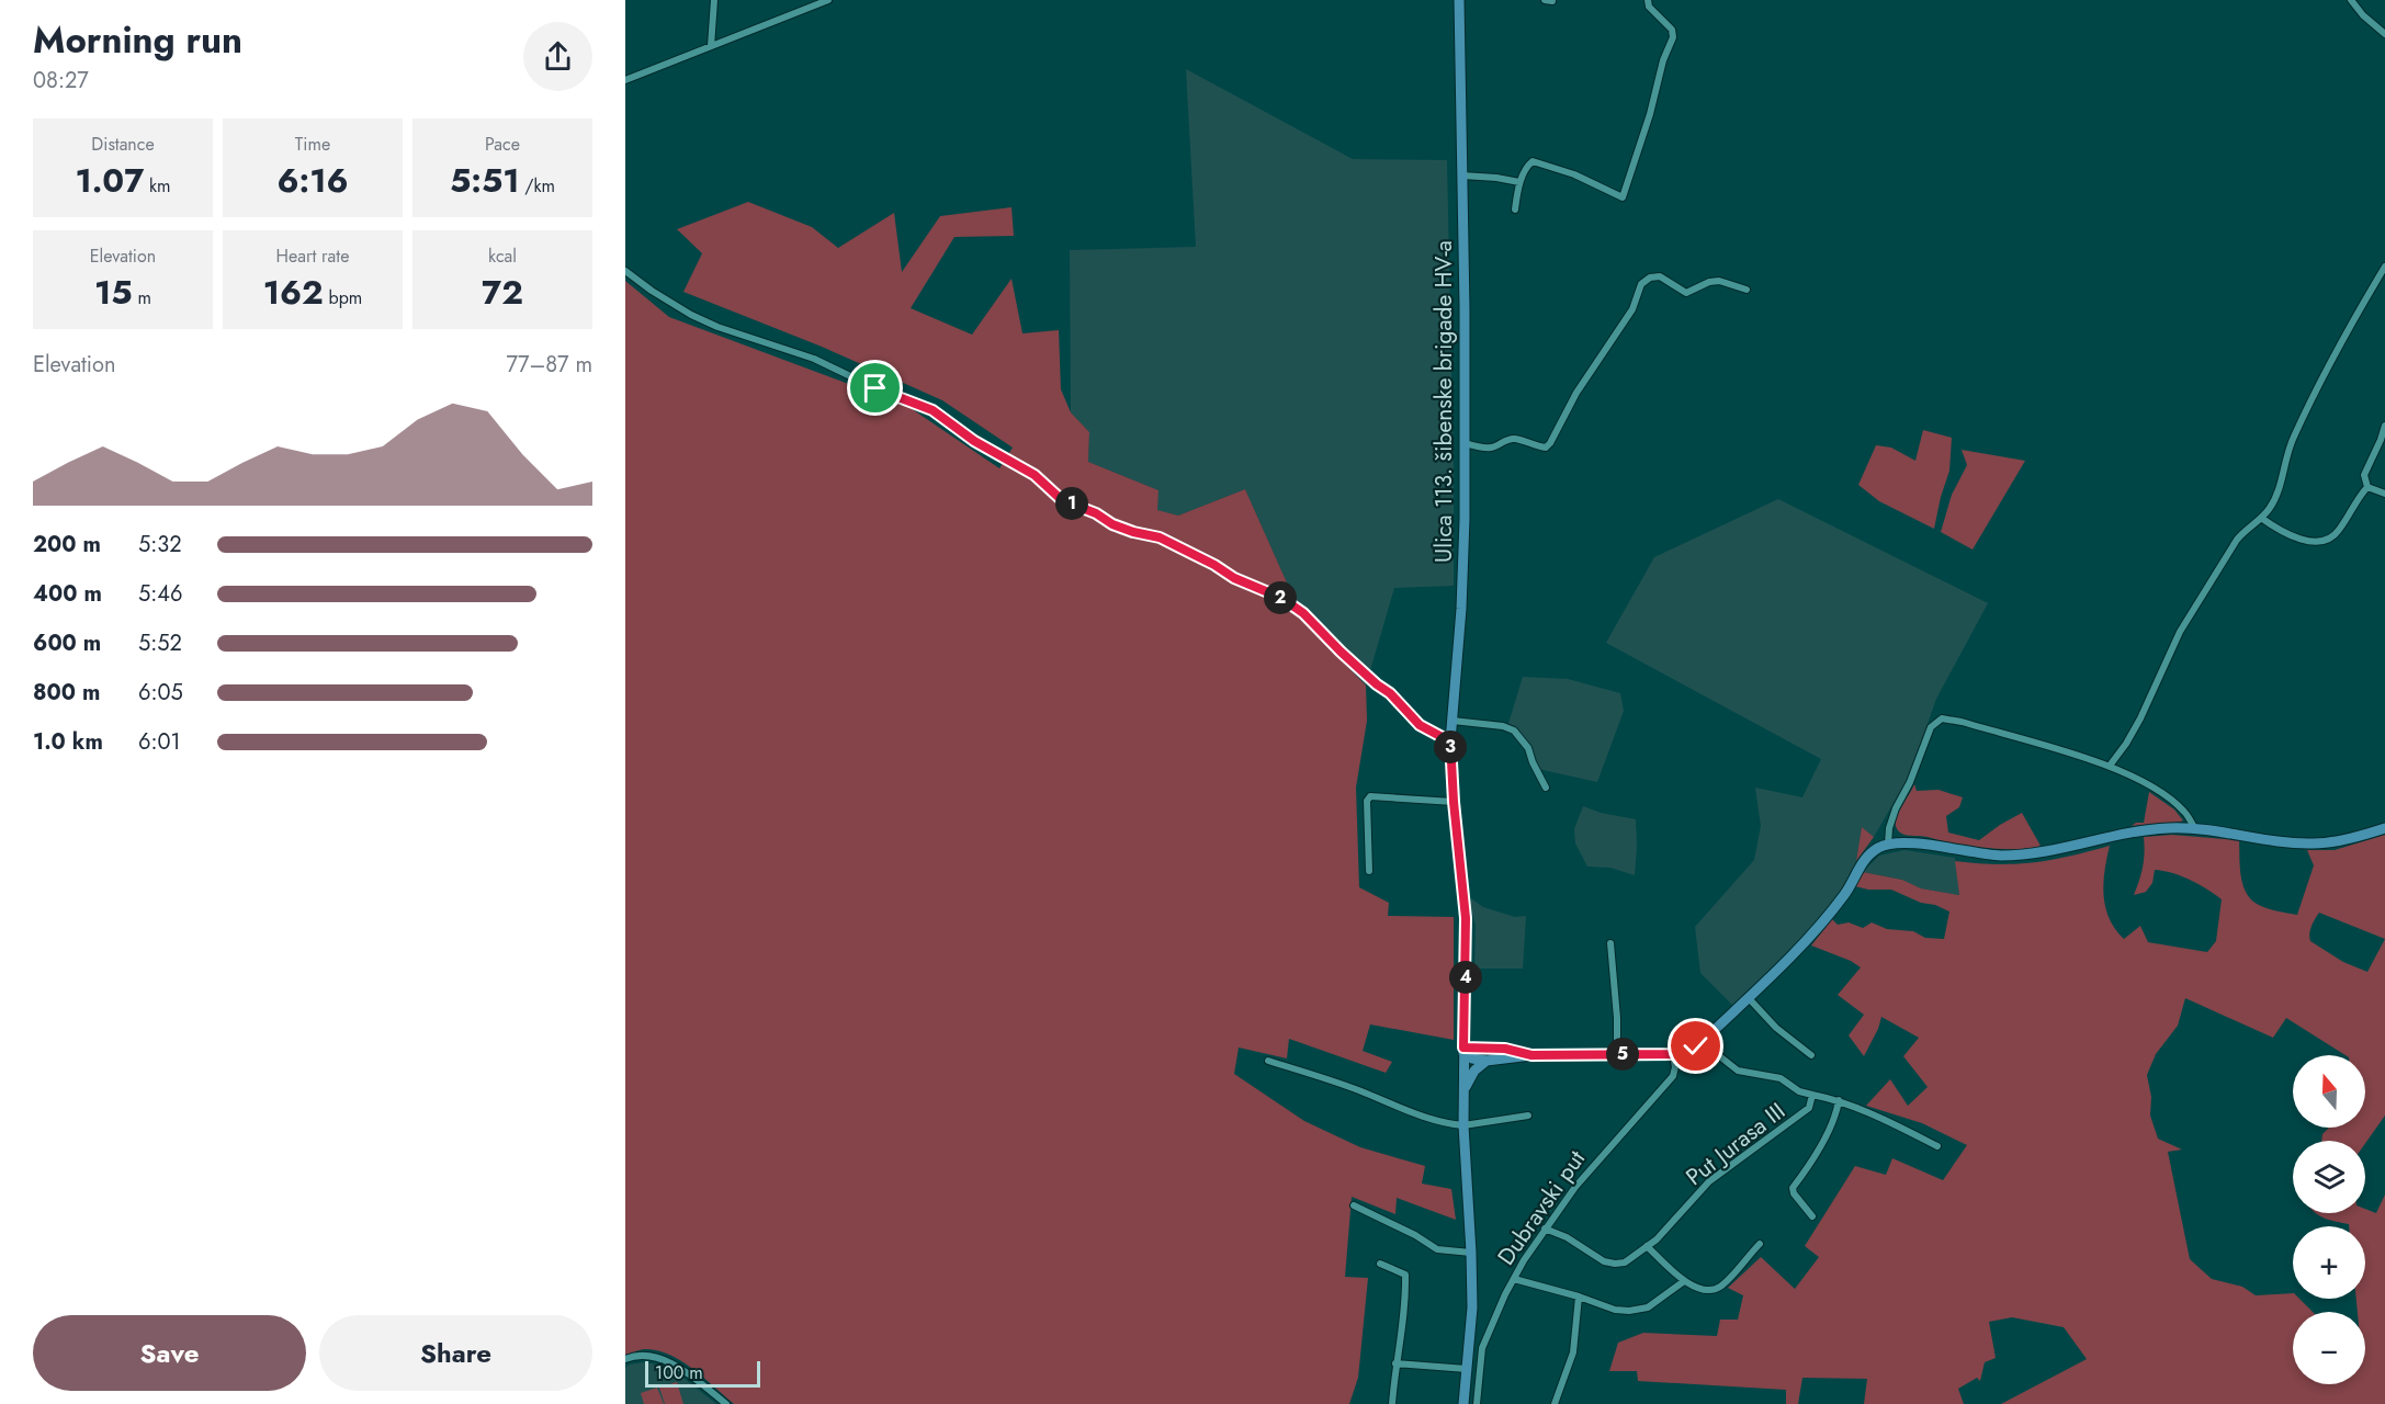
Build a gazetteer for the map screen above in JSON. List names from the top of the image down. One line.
{"streets":{"main road":["Ulica 113. šibenske brigade HV-a"],"street":["Put Jurasa III","Dubravski put"]},"crossings":[["Put Jurasa III","Dubravski put"]],"scale_bar":"100 m","north":"top","page":{"heading":["Morning run","08:27"],"stats":[["Distance","1.07 km"],["Time","6:16"],["Pace","5:51 /km"],["Elevation","15 m"],["Heart rate","162 bpm"],["kcal","72"]],"chart":["Elevation","77–87 m"],"pins":["1","2","3","4","5"],"list":[{"name":"200 m","note":"5:32"},{"name":"400 m","note":"5:46"},{"name":"600 m","note":"5:52"},{"name":"800 m","note":"6:05"},{"name":"1.0 km","note":"6:01"}],"map_buttons":["+","−"],"buttons":["Save","Share"],"scale":"100 m"}}
